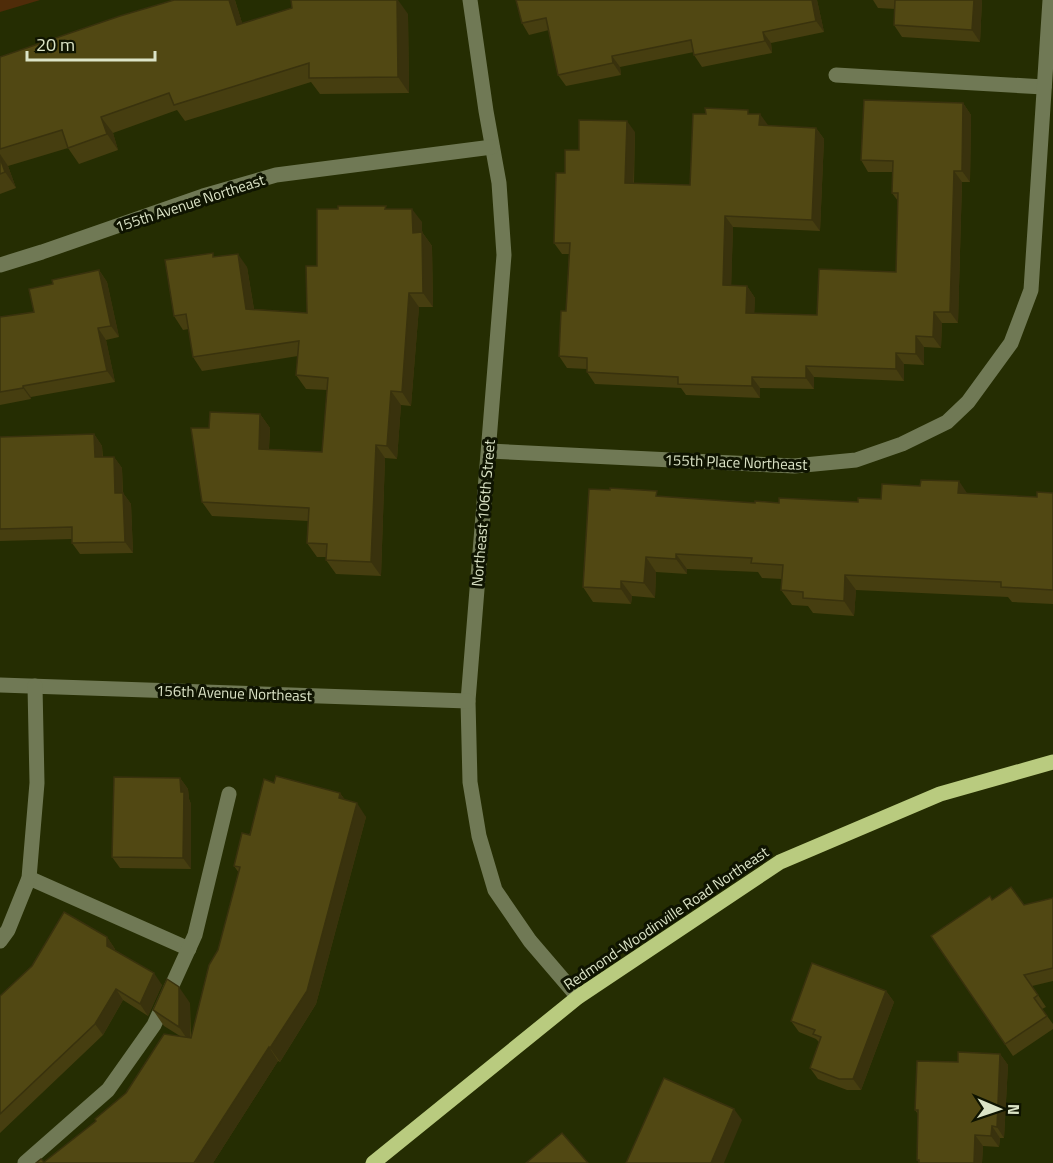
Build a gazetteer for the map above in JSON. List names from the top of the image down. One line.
{"streets":{"main road":["Redmond-Woodinville Road Northeast"],"street":["155th Avenue Northeast","155th Place Northeast","Northeast 106th Street","156th Avenue Northeast"]},"crossings":[["155th Avenue Northeast","Northeast 106th Street"],["155th Place Northeast","Northeast 106th Street"],["Northeast 106th Street","156th Avenue Northeast"],["Northeast 106th Street","Redmond-Woodinville Road Northeast"]],"scale_bar":"20 m","north":"right"}
